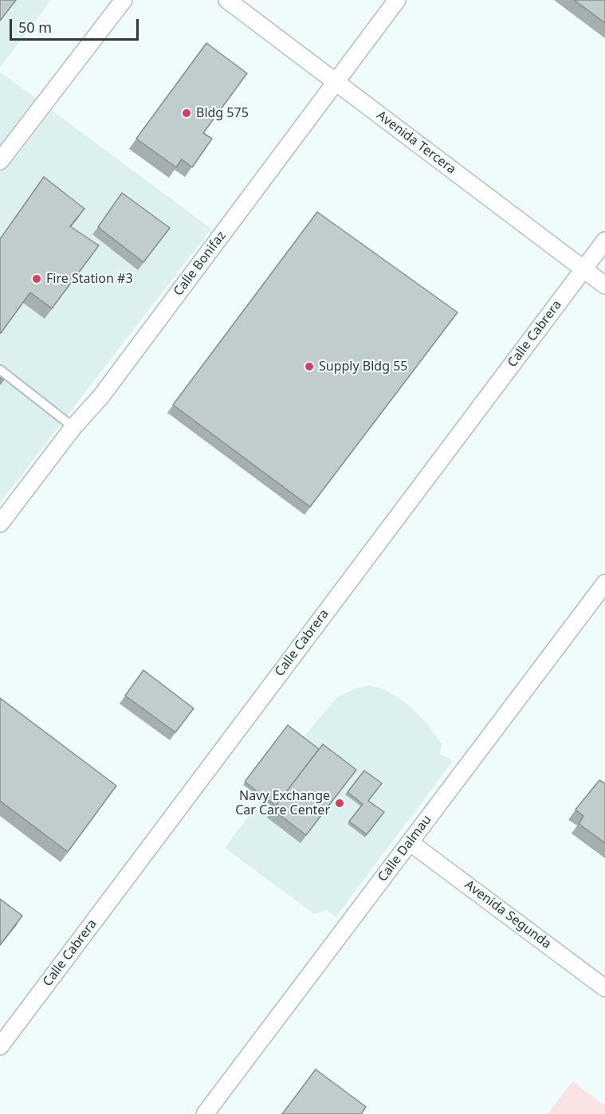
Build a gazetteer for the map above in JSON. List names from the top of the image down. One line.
{"streets":{"street":["Avenida Tercera","Calle Bonifaz","Calle Cabrera","Calle Dalmau","Avenida Segunda"]},"crossings":[["Avenida Tercera","Calle Bonifaz"],["Avenida Tercera","Calle Cabrera"],["Calle Dalmau","Avenida Segunda"]],"places":["Bldg 575","Fire Station #3","Supply Bldg 55","Navy Exchange Car Care Center"],"scale_bar":"50 m"}
